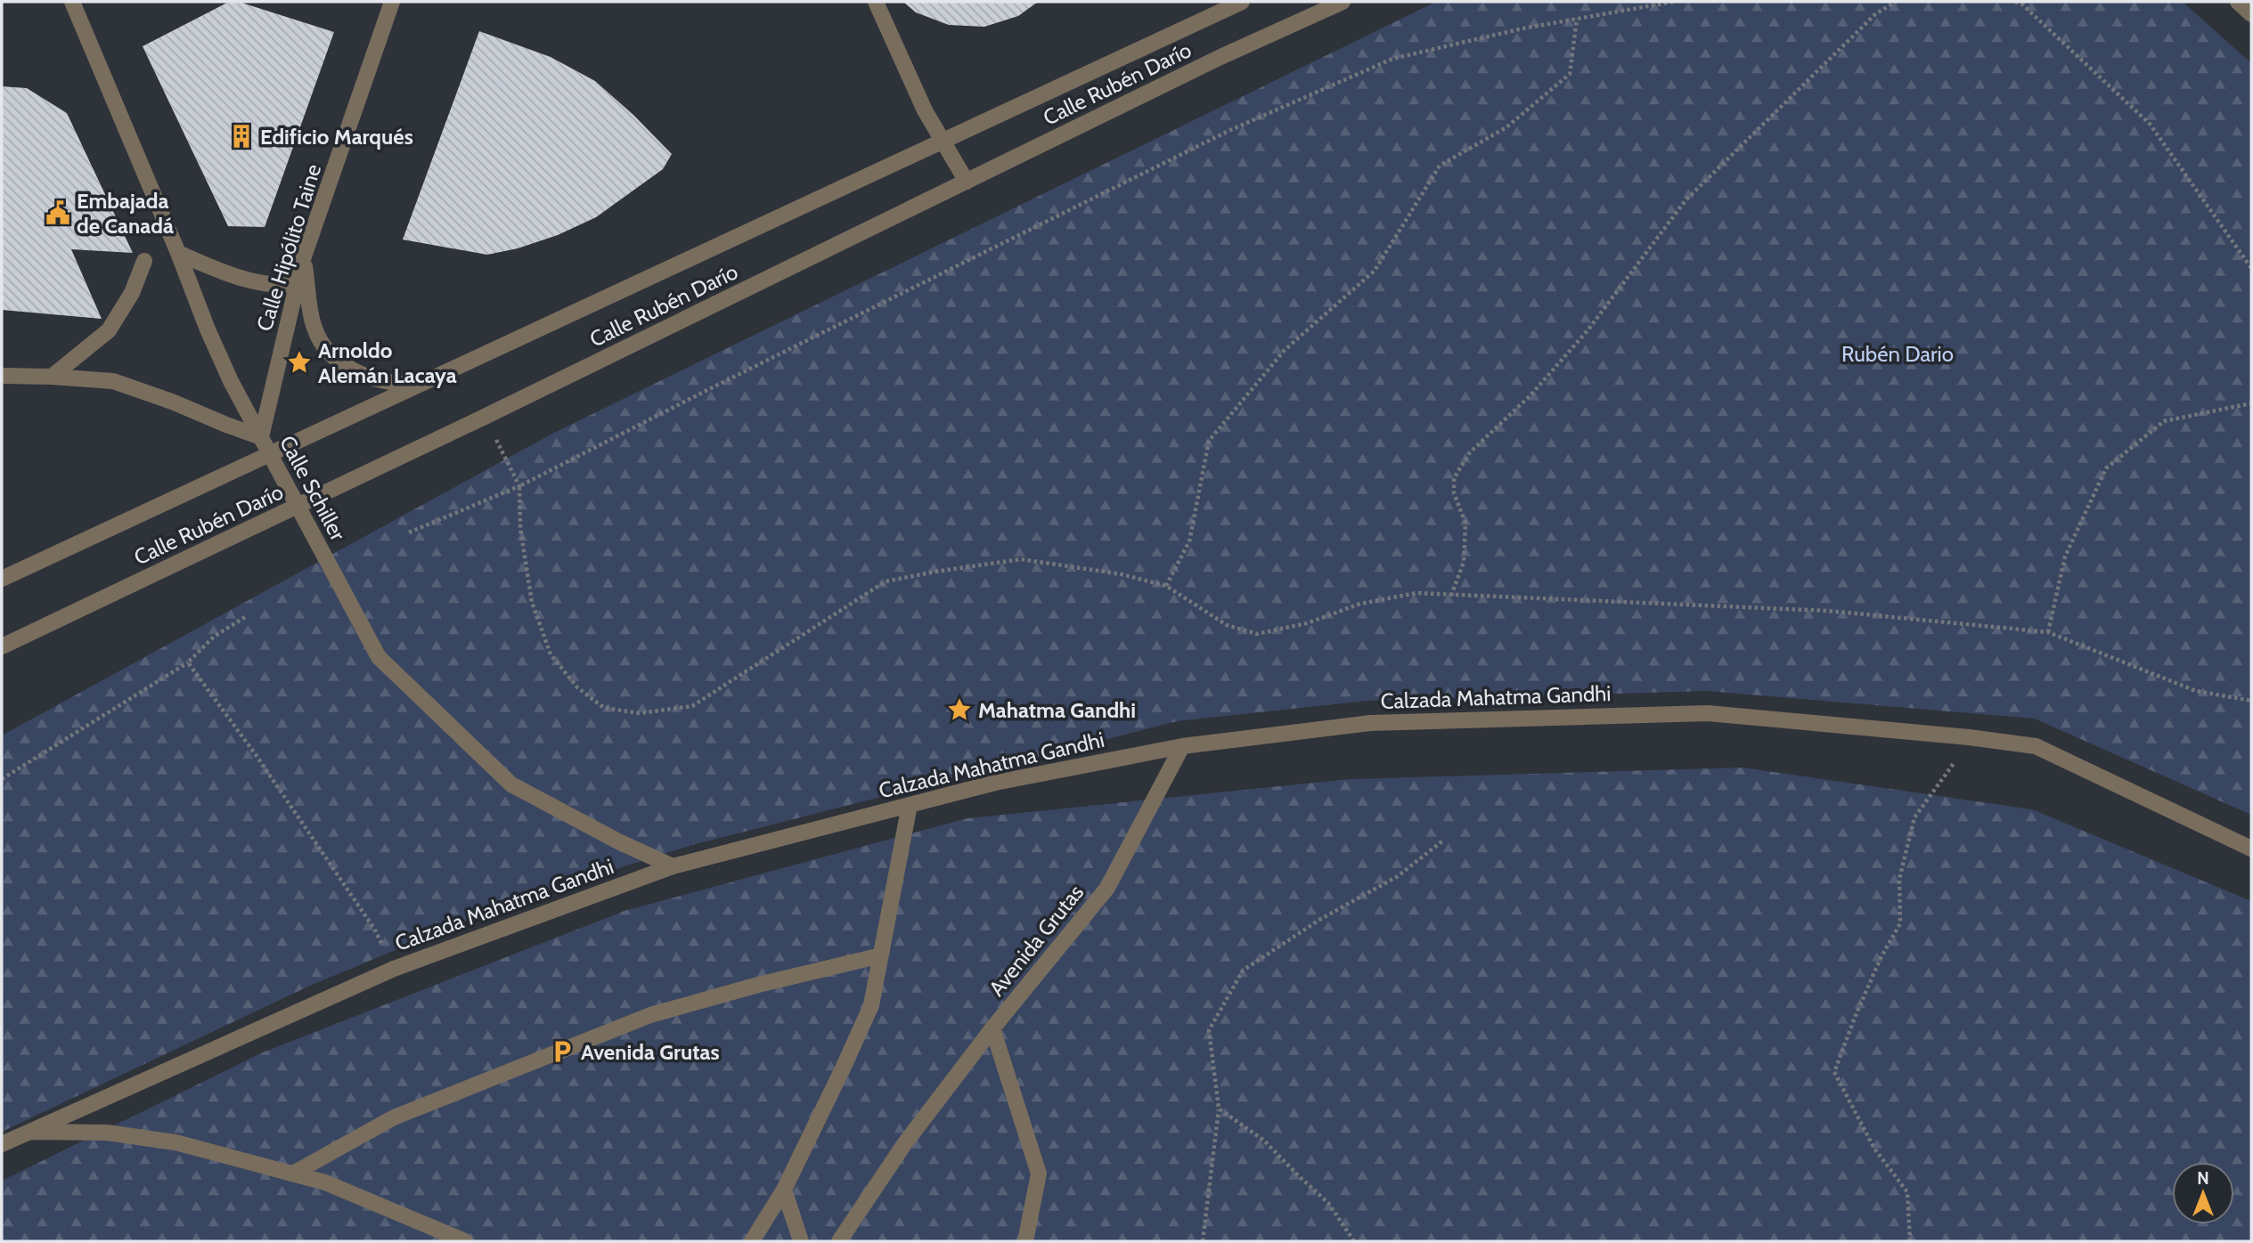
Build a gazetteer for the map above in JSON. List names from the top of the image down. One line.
{"streets":{"street":["Calle Rubén Darío","Calle Hipólito Taine","Calle Schiller","Calzada Mahatma Gandhi","Avenida Grutas"]},"crossings":[["Calle Rubén Darío","Calle Schiller"],["Calle Hipólito Taine","Calle Schiller"],["Calle Schiller","Calzada Mahatma Gandhi"],["Calzada Mahatma Gandhi","Avenida Grutas"]],"parks":["Rubén Dario"],"places":{"building":["Edificio Marqués"],"public building":["Embajada de Canadá"],"place":["Arnoldo Alemán Lacaya","Mahatma Gandhi"],"parking":["Avenida Grutas"]},"north":"top"}
